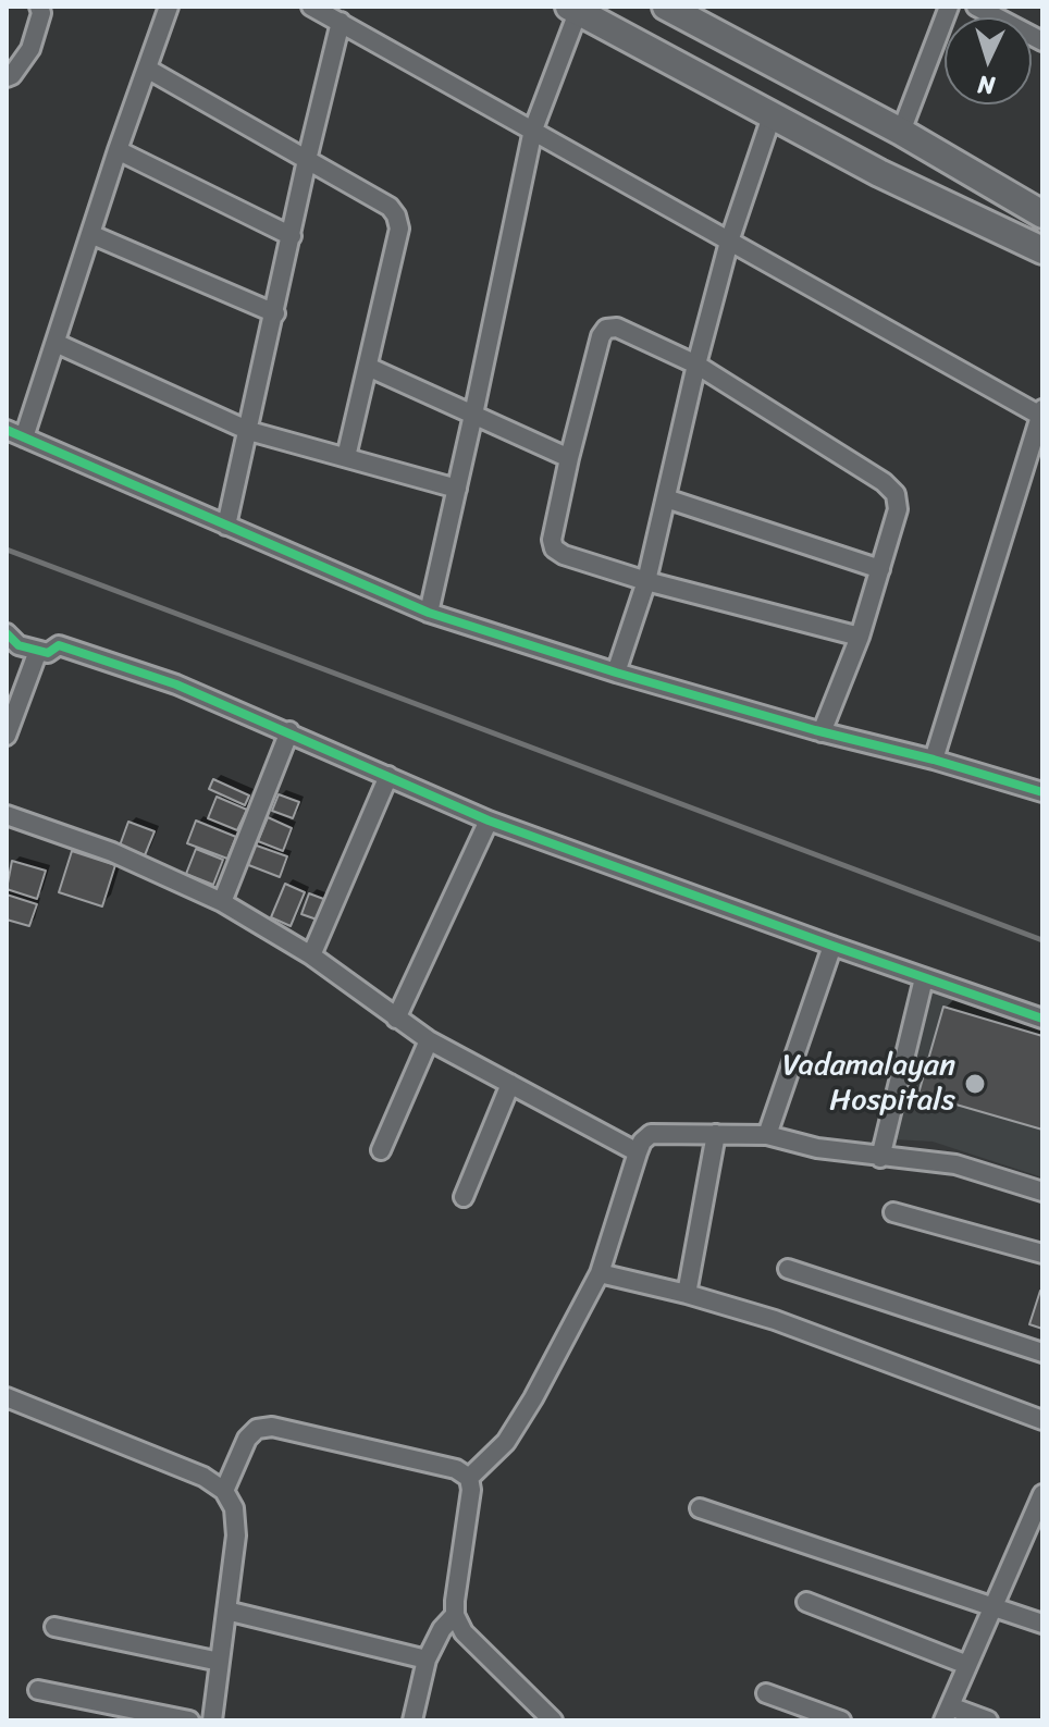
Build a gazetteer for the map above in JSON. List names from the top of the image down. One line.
{"places":["Vadamalayan Hospitals"],"north":"bottom"}
